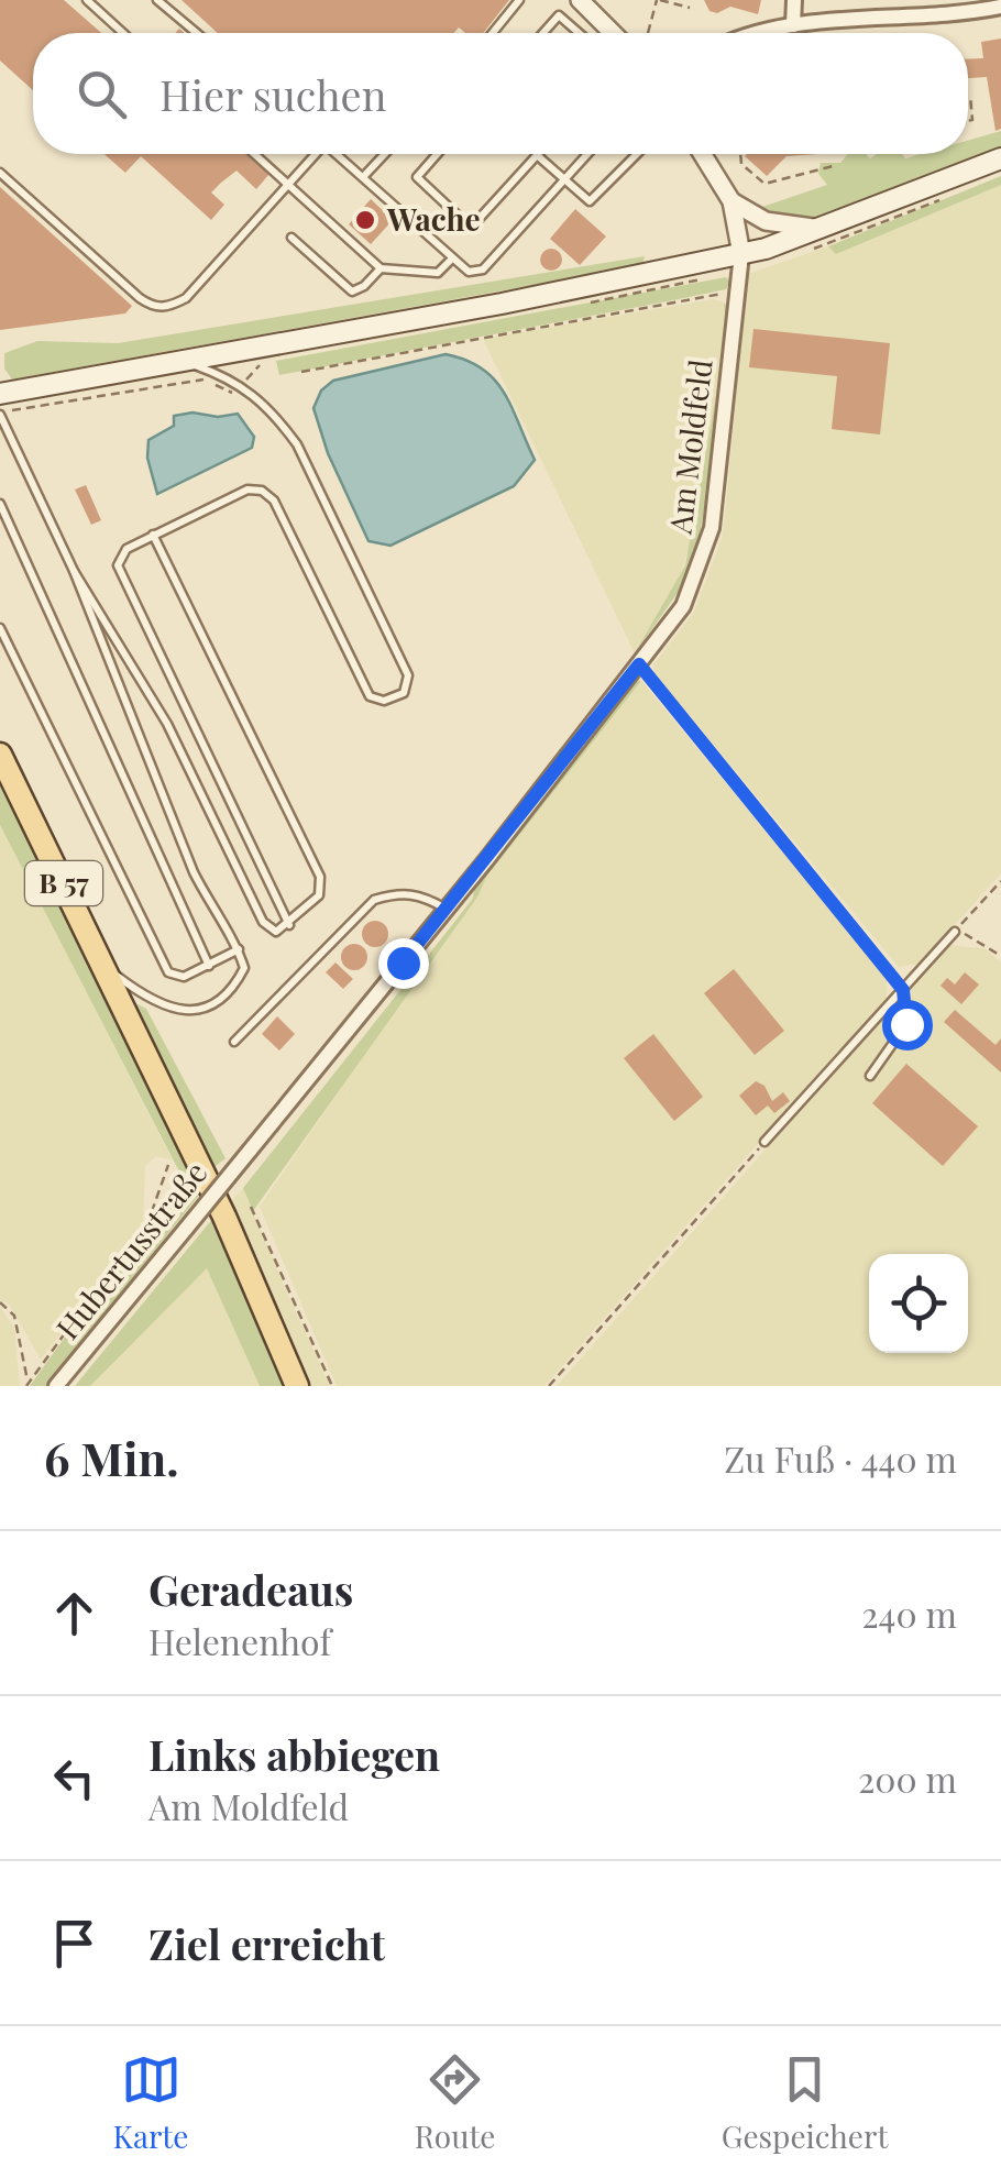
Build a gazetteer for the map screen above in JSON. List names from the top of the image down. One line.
{"streets":{"main road":["B 57"],"street":["Am Moldfeld","Hubertusstraße"]},"crossings":[["Am Moldfeld","Hubertusstraße"]],"places":["Wache"],"page":{"search":"Hier suchen","heading":["6 Min.","Zu Fuß · 440 m"],"list":[["Geradeaus","Helenenhof","240 m"],["Links abbiegen","Am Moldfeld","200 m"],"Ziel erreicht"],"nav":["Karte","Route","Gespeichert"]}}
